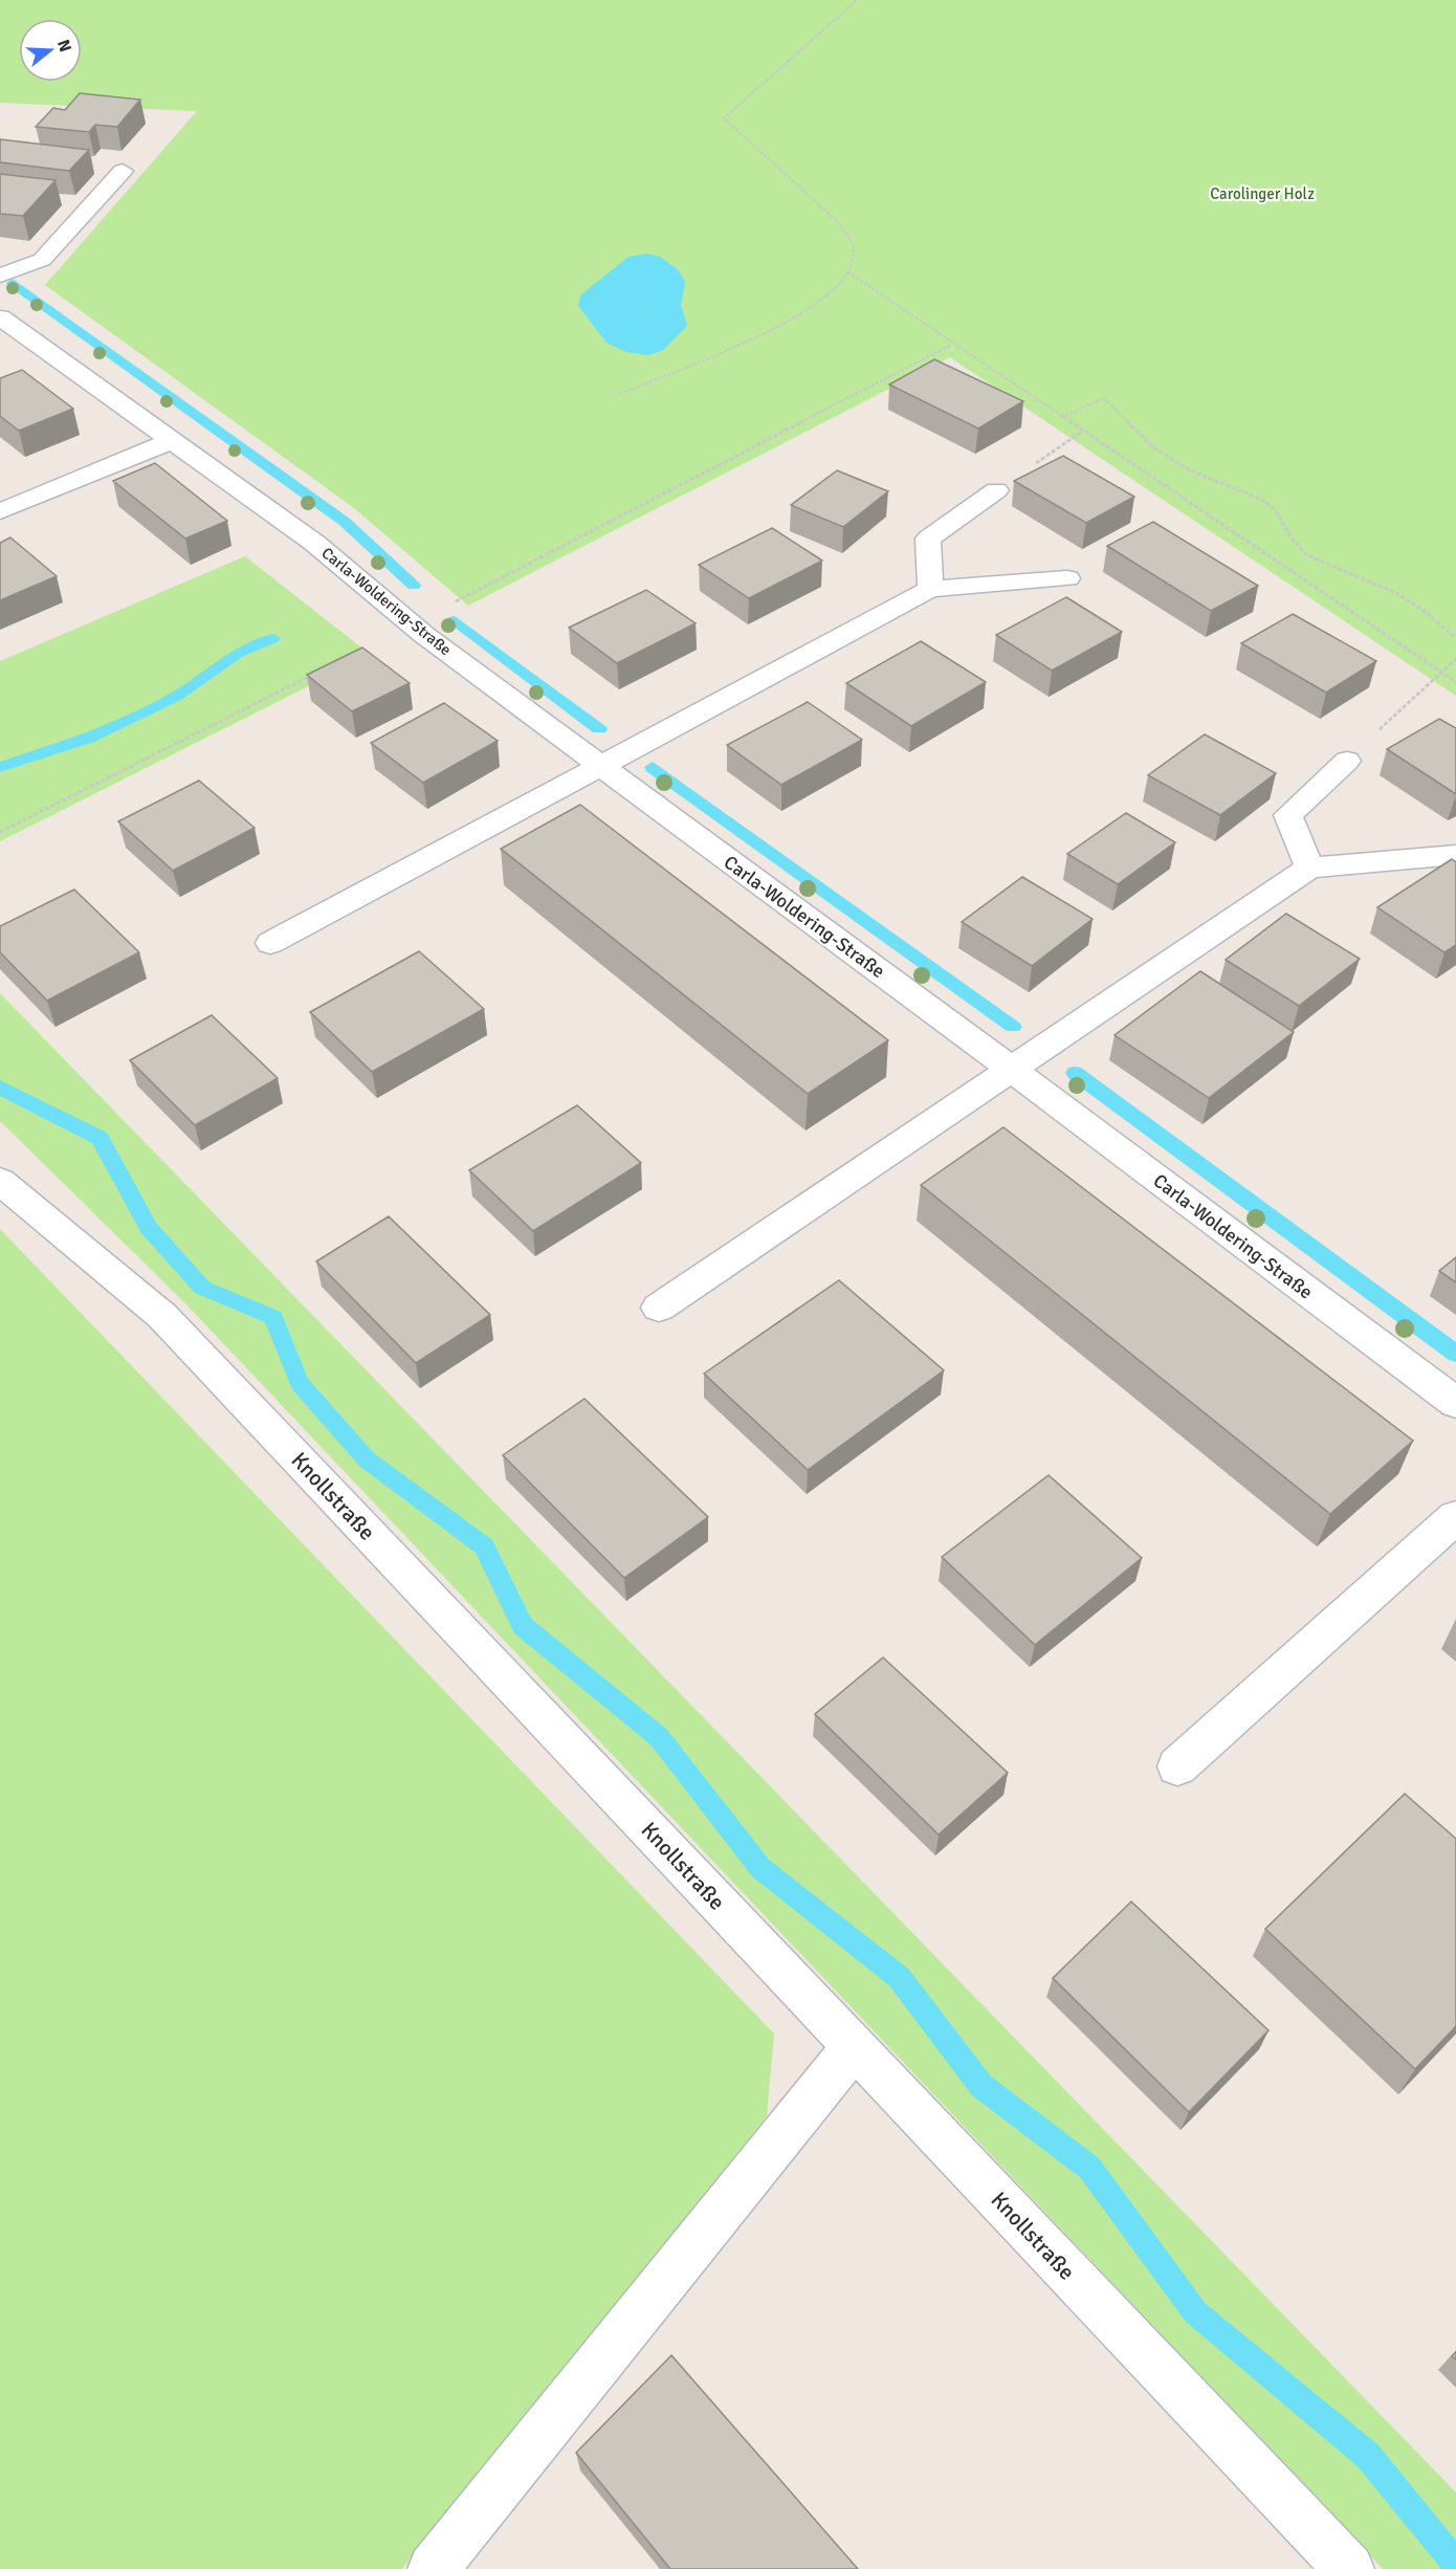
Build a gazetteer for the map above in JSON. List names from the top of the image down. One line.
{"streets":{"street":["Carla-Woldering-Straße","Knollstraße"]},"parks":["Carolinger Holz"],"north":"right"}
